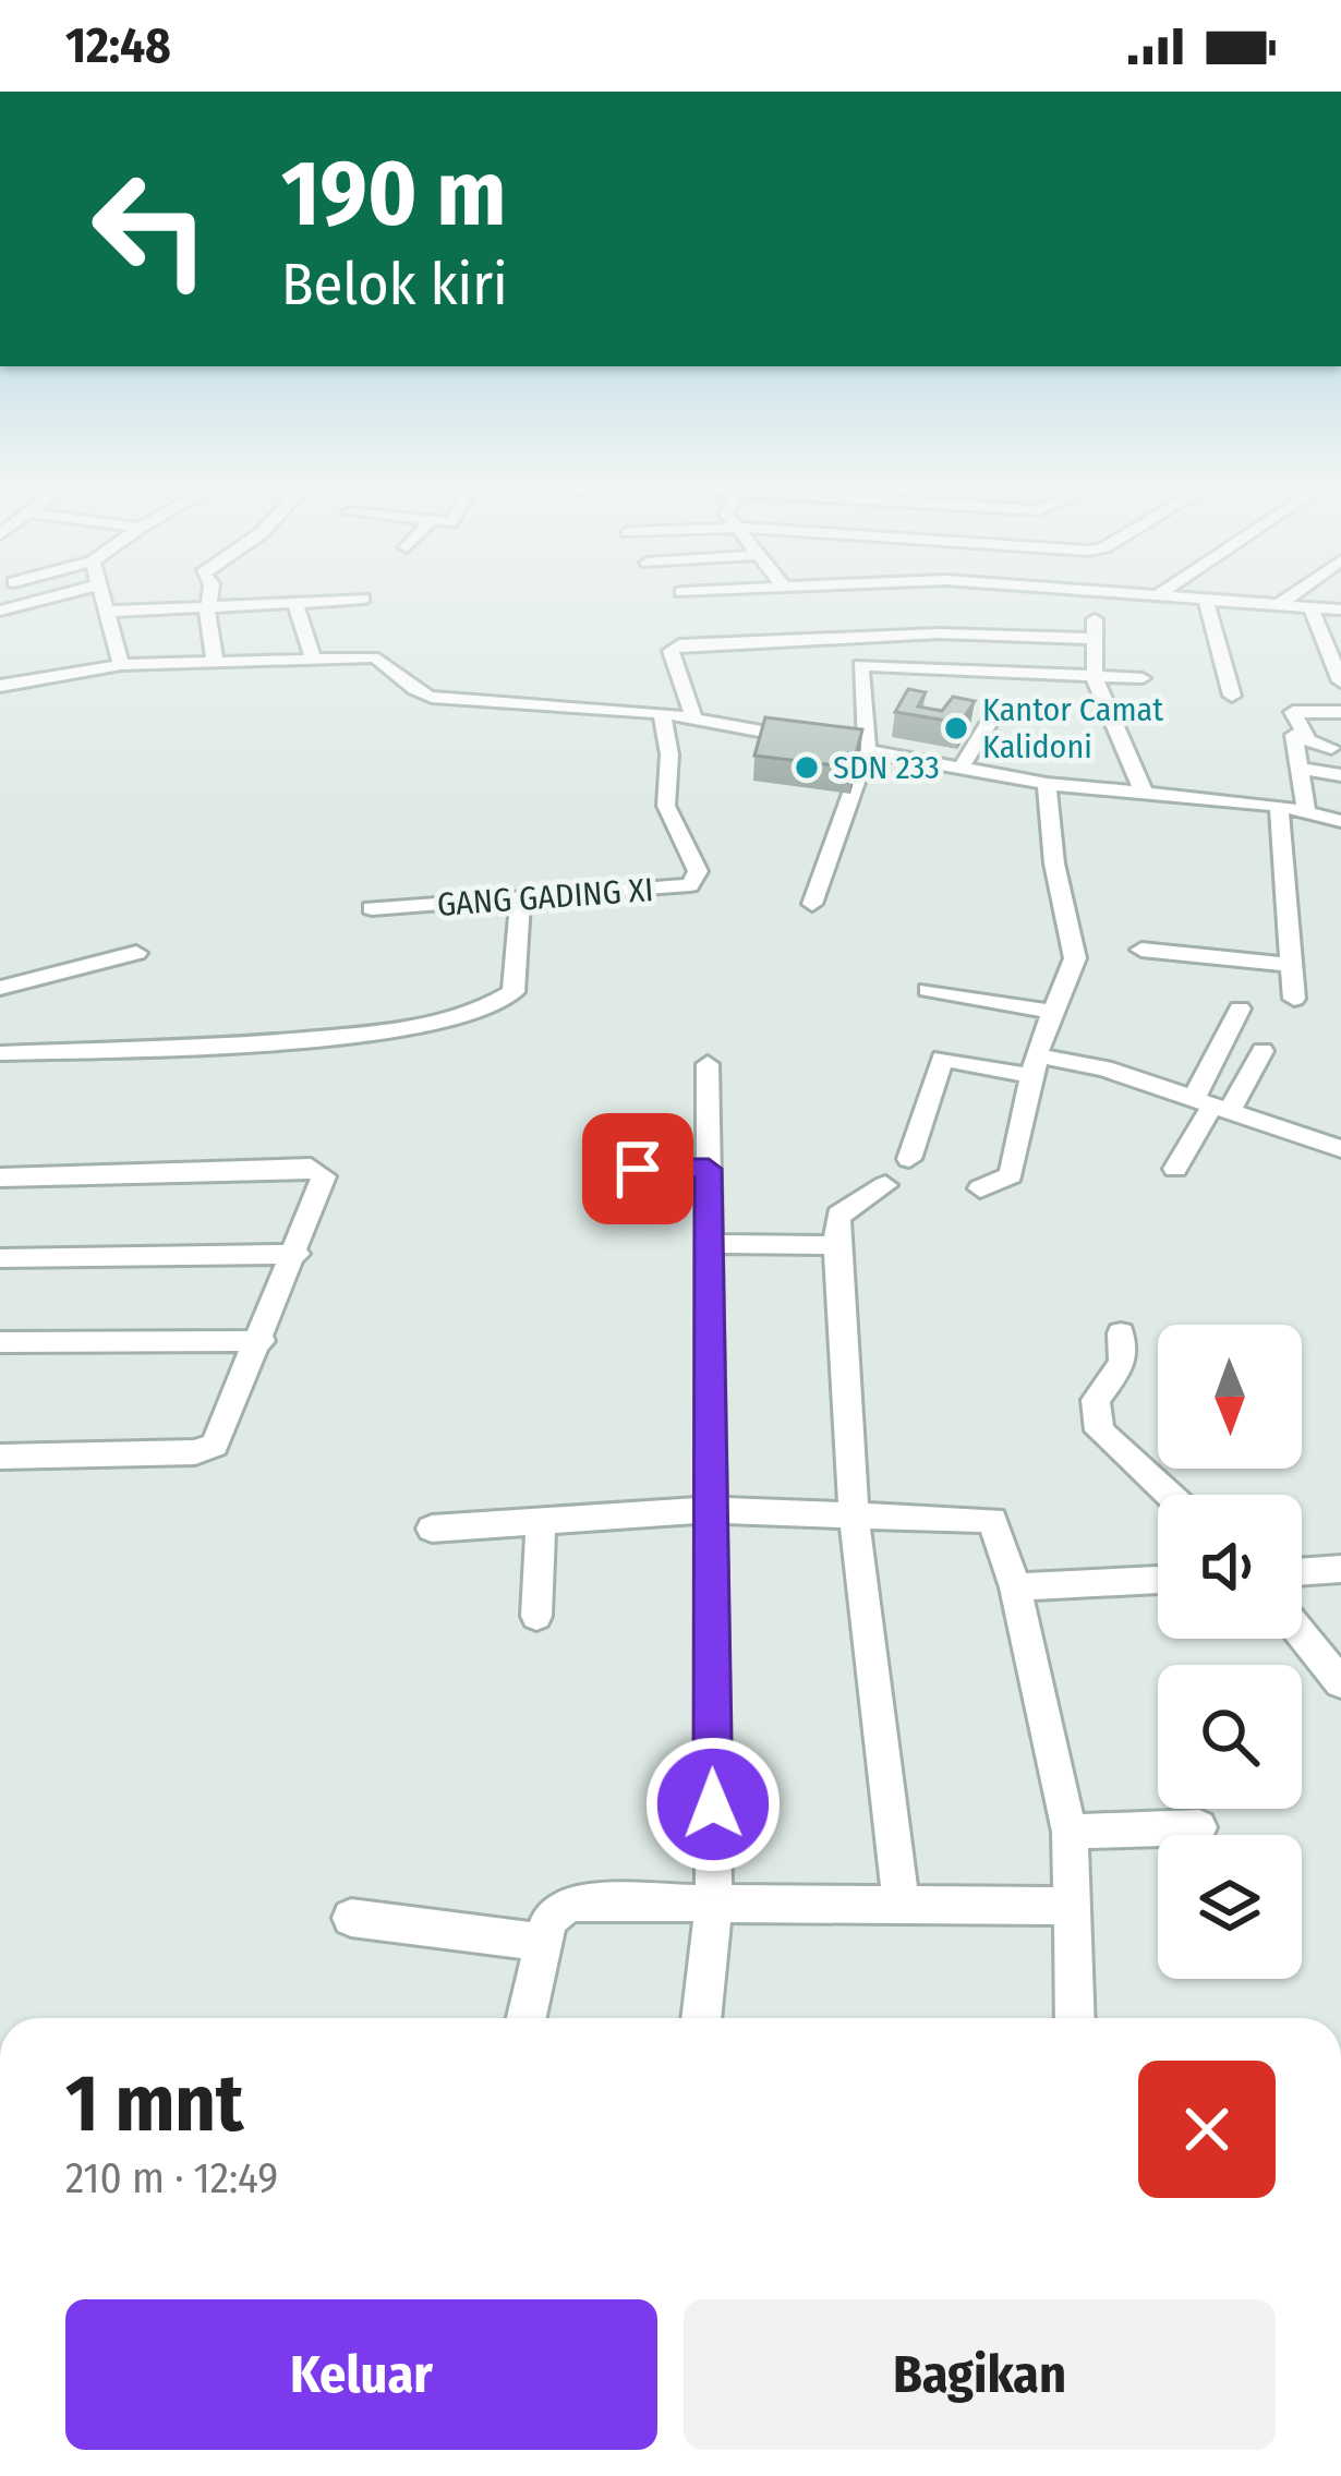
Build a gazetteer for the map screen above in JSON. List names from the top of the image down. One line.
{"streets":{"street":["GANG GADING XI"]},"places":["Kantor Camat Kalidoni","SDN 233"],"north":"bottom","page":{"status":"12:48","turn":["190 m","Belok kiri"],"heading":["1 mnt","210 m · 12:49"],"buttons":["Keluar","Bagikan"]}}
